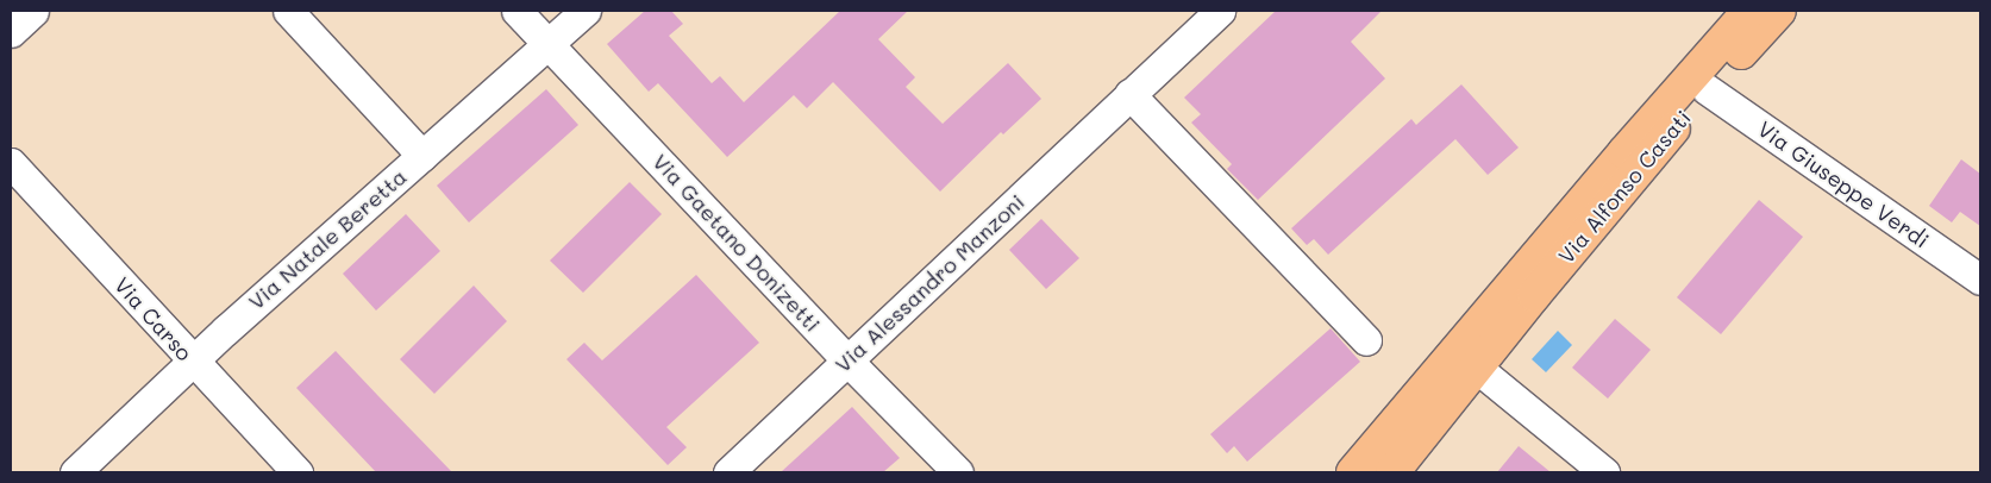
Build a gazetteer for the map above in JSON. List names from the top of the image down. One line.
{"streets":{"main road":["Via Alfonso Casati"],"street":["Via Giuseppe Verdi","Via Natale Beretta","Via Gaetano Donizetti","Via Alessandro Manzoni","Via Carso"]},"crossings":[["Via Giuseppe Verdi","Via Alfonso Casati"],["Via Natale Beretta","Via Gaetano Donizetti"],["Via Natale Beretta","Via Carso"],["Via Gaetano Donizetti","Via Alessandro Manzoni"]]}
